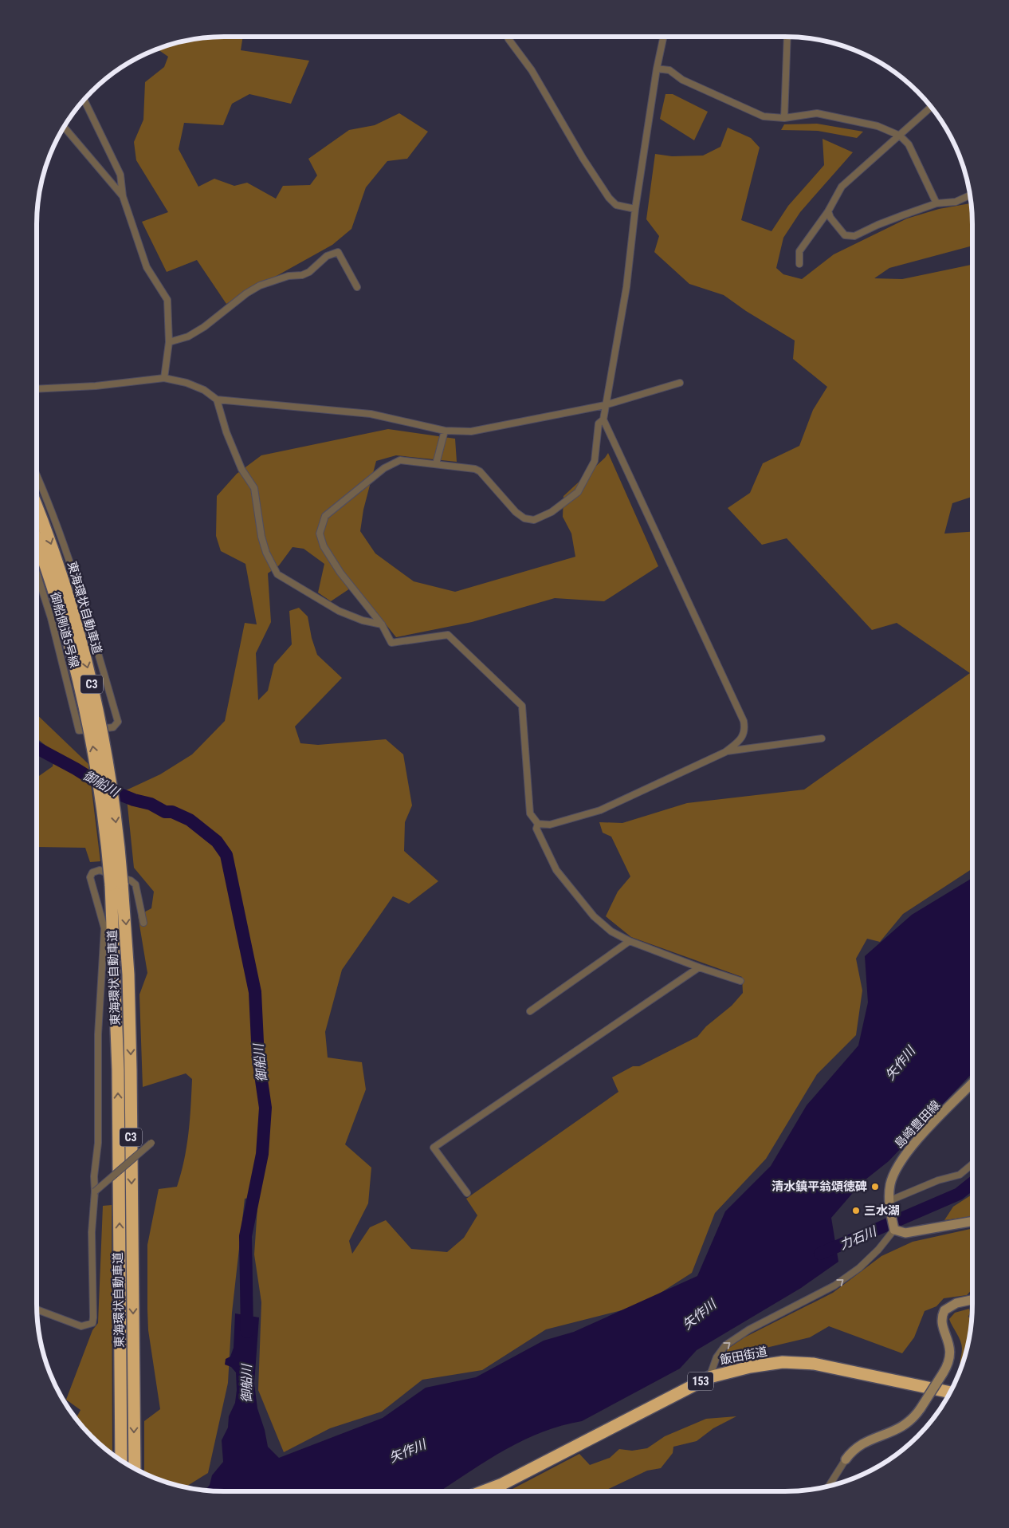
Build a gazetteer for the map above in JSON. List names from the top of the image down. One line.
{"streets":{"highway":["東海環状自動車道","C3","飯田街道","153"],"main road":["島崎豊田線"],"street":["御船側道5号線"]},"water":["御船川","矢作川","力石川"],"places":["清水鎮平翁頌徳碑","三水湖"]}
